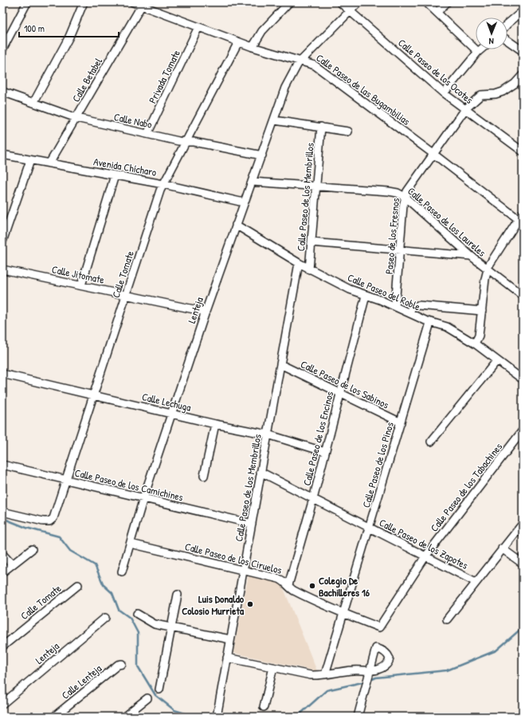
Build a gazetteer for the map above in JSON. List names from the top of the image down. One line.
{"streets":{"street":["Calle Paseo de los Ocotes","Privada Tomate","Calle Betabel","Calle Paseo de las Bugambilias","Calle Nabo","Avenida Chícharo","Calle Paseo de los Membrillos","Calle Paseo de los Laureles","Paseo de los Fresnos","Calle Jitomate","Calle Tomate","Calle Paseo del Roble","Lenteja","Calle Paseo de los Sabinos","Calle Lechuga","Calle Paseo de los Encinos","Calle Paseo de los Pinos","Calle Paseo de los Camichines","Calle Paseo de los Tabachines","Calle Paseo de los Zapotes","Calle Paseo de los Ciruelos","Calle Lenteja"]},"crossings":[["Calle Paseo de los Ocotes","Paseo de los Fresnos"],["Calle Paseo de los Ocotes","Lenteja"],["Privada Tomate","Calle Paseo de las Bugambilias"],["Privada Tomate","Calle Nabo"],["Calle Betabel","Calle Paseo de las Bugambilias"],["Calle Betabel","Calle Nabo"],["Calle Betabel","Avenida Chícharo"],["Calle Paseo de las Bugambilias","Paseo de los Fresnos"],["Calle Paseo de las Bugambilias","Calle Tomate"],["Calle Paseo de las Bugambilias","Lenteja"],["Calle Nabo","Calle Tomate"],["Calle Nabo","Lenteja"],["Avenida Chícharo","Calle Tomate"],["Avenida Chícharo","Lenteja"],["Calle Paseo de los Membrillos","Calle Paseo de los Laureles"],["Calle Paseo de los Membrillos","Calle Paseo del Roble"],["Calle Paseo de los Membrillos","Calle Paseo de los Sabinos"],["Calle Paseo de los Membrillos","Calle Lechuga"],["Calle Paseo de los Membrillos","Calle Paseo de los Camichines"],["Calle Paseo de los Membrillos","Calle Paseo de los Zapotes"],["Calle Paseo de los Membrillos","Calle Paseo de los Ciruelos"],["Calle Paseo de los Laureles","Paseo de los Fresnos"],["Calle Paseo de los Laureles","Lenteja"],["Paseo de los Fresnos","Calle Paseo del Roble"],["Calle Jitomate","Calle Tomate"],["Calle Jitomate","Lenteja"],["Calle Tomate","Calle Lechuga"],["Calle Tomate","Calle Paseo de los Camichines"],["Calle Paseo del Roble","Lenteja"],["Calle Paseo del Roble","Calle Paseo de los Encinos"],["Calle Paseo del Roble","Calle Paseo de los Pinos"],["Lenteja","Calle Lechuga"],["Lenteja","Calle Paseo de los Camichines"],["Lenteja","Calle Paseo de los Ciruelos"],["Calle Paseo de los Sabinos","Calle Paseo de los Encinos"],["Calle Paseo de los Sabinos","Calle Paseo de los Pinos"],["Calle Lechuga","Calle Paseo de los Encinos"],["Calle Paseo de los Encinos","Calle Paseo de los Zapotes"],["Calle Paseo de los Encinos","Calle Paseo de los Ciruelos"],["Calle Paseo de los Pinos","Calle Paseo de los Zapotes"],["Calle Paseo de los Pinos","Calle Paseo de los Ciruelos"],["Calle Paseo de los Tabachines","Calle Paseo de los Zapotes"],["Calle Paseo de los Tabachines","Calle Paseo de los Ciruelos"]],"places":["Colegio De Bachilleres 16","Luis Donaldo Colosio Murrieta"],"scale_bar":"100 m","north":"bottom"}
